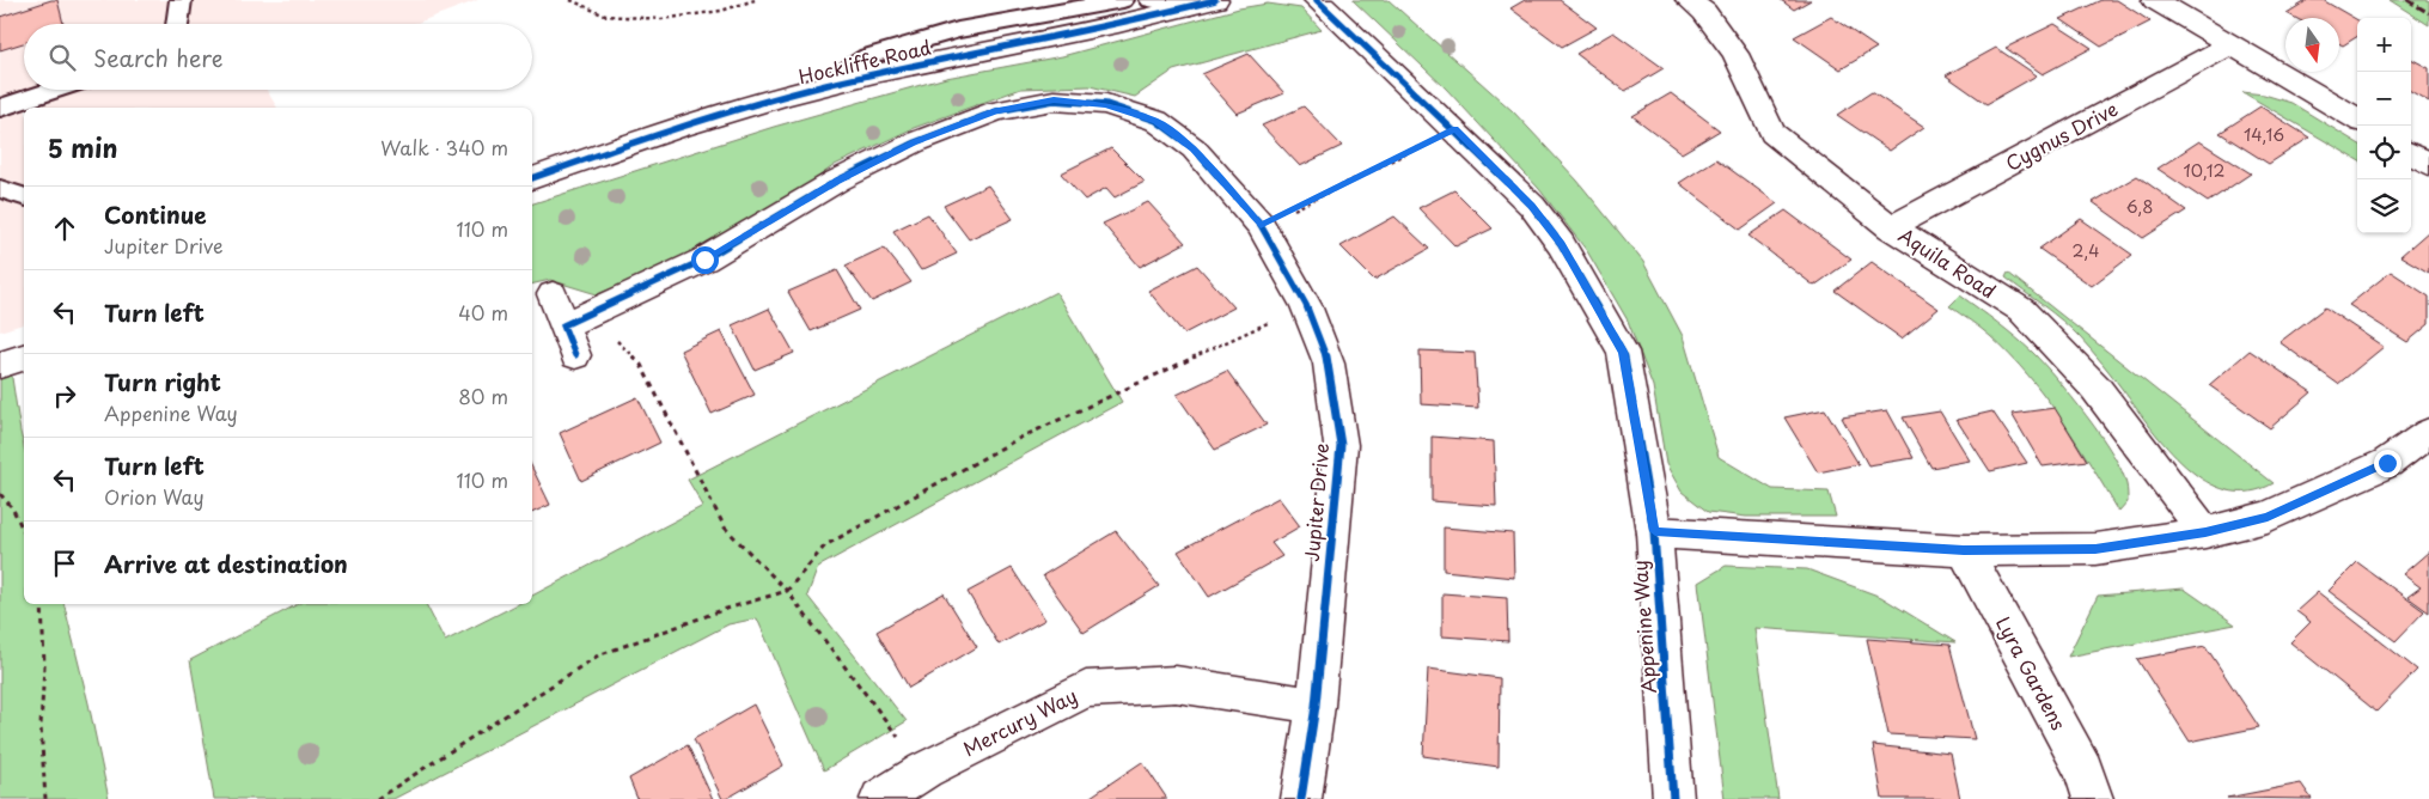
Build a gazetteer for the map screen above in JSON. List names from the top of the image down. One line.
{"streets":{"street":["Hockliffe Road","Cygnus Drive","Aquila Road","Jupiter Drive","Appenine Way","Lyra Gardens","Mercury Way"]},"crossings":[["Cygnus Drive","Aquila Road"],["Jupiter Drive","Mercury Way"]],"house_numbers":["14,16","10,12","6,8","2,4"],"north":"bottom","page":{"map_buttons":["+","−"],"search":"Search here","heading":["5 min","Walk · 340 m"],"list":[["Continue","Jupiter Drive","110 m"],["Turn left","40 m"],["Turn right","Appenine Way","80 m"],["Turn left","Orion Way","110 m"],"Arrive at destination"]}}
